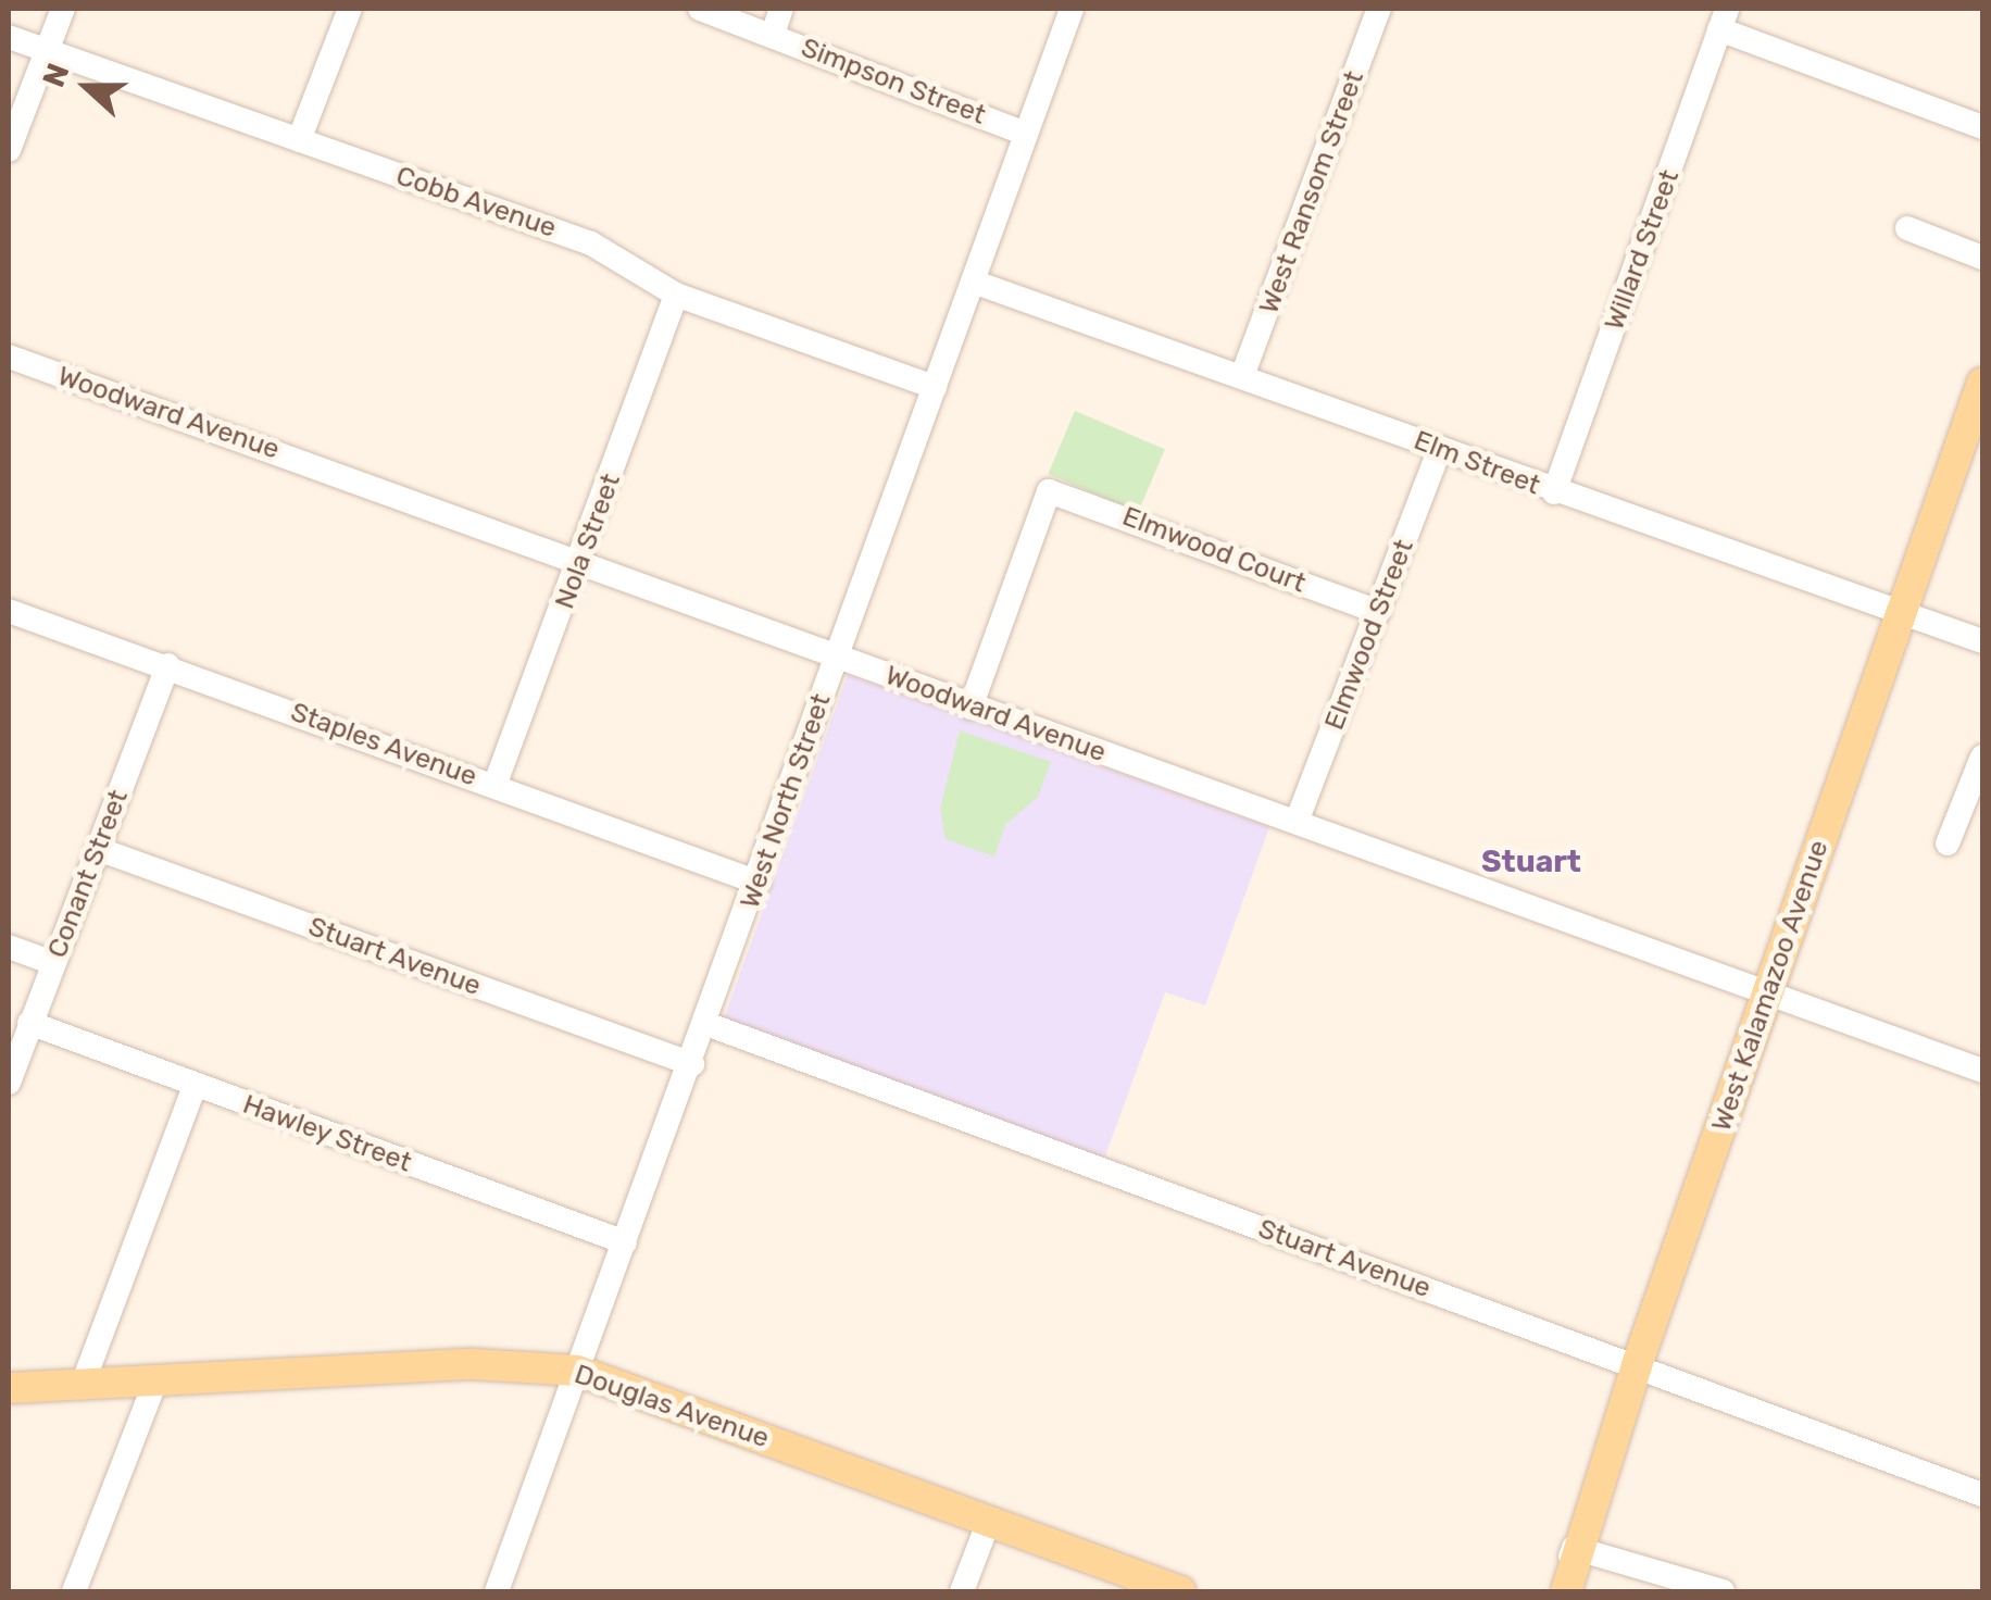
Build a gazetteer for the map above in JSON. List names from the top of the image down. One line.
{"streets":{"main road":["West Kalamazoo Avenue","Douglas Avenue"],"street":["Simpson Street","West Ransom Street","Cobb Avenue","Willard Street","Woodward Avenue","Elm Street","Nola Street","Elmwood Court","Elmwood Street","Staples Avenue","West North Street","Conant Street","Stuart Avenue","Hawley Street"]},"crossings":[["Simpson Street","West North Street"],["West Ransom Street","Elm Street"],["Cobb Avenue","Nola Street"],["Cobb Avenue","West North Street"],["Willard Street","Elm Street"],["Woodward Avenue","Nola Street"],["Woodward Avenue","Elmwood Court"],["Woodward Avenue","Elmwood Street"],["Woodward Avenue","West North Street"],["Woodward Avenue","West Kalamazoo Avenue"],["Elm Street","Elmwood Street"],["Elm Street","West North Street"],["Elm Street","West Kalamazoo Avenue"],["Nola Street","Staples Avenue"],["Elmwood Court","Elmwood Street"],["Staples Avenue","West North Street"],["Staples Avenue","Conant Street"],["West North Street","Stuart Avenue"],["West North Street","Hawley Street"],["West North Street","Douglas Avenue"],["Conant Street","Stuart Avenue"],["Conant Street","Hawley Street"],["Stuart Avenue","West Kalamazoo Avenue"]],"districts":["Stuart"],"north":"left"}
